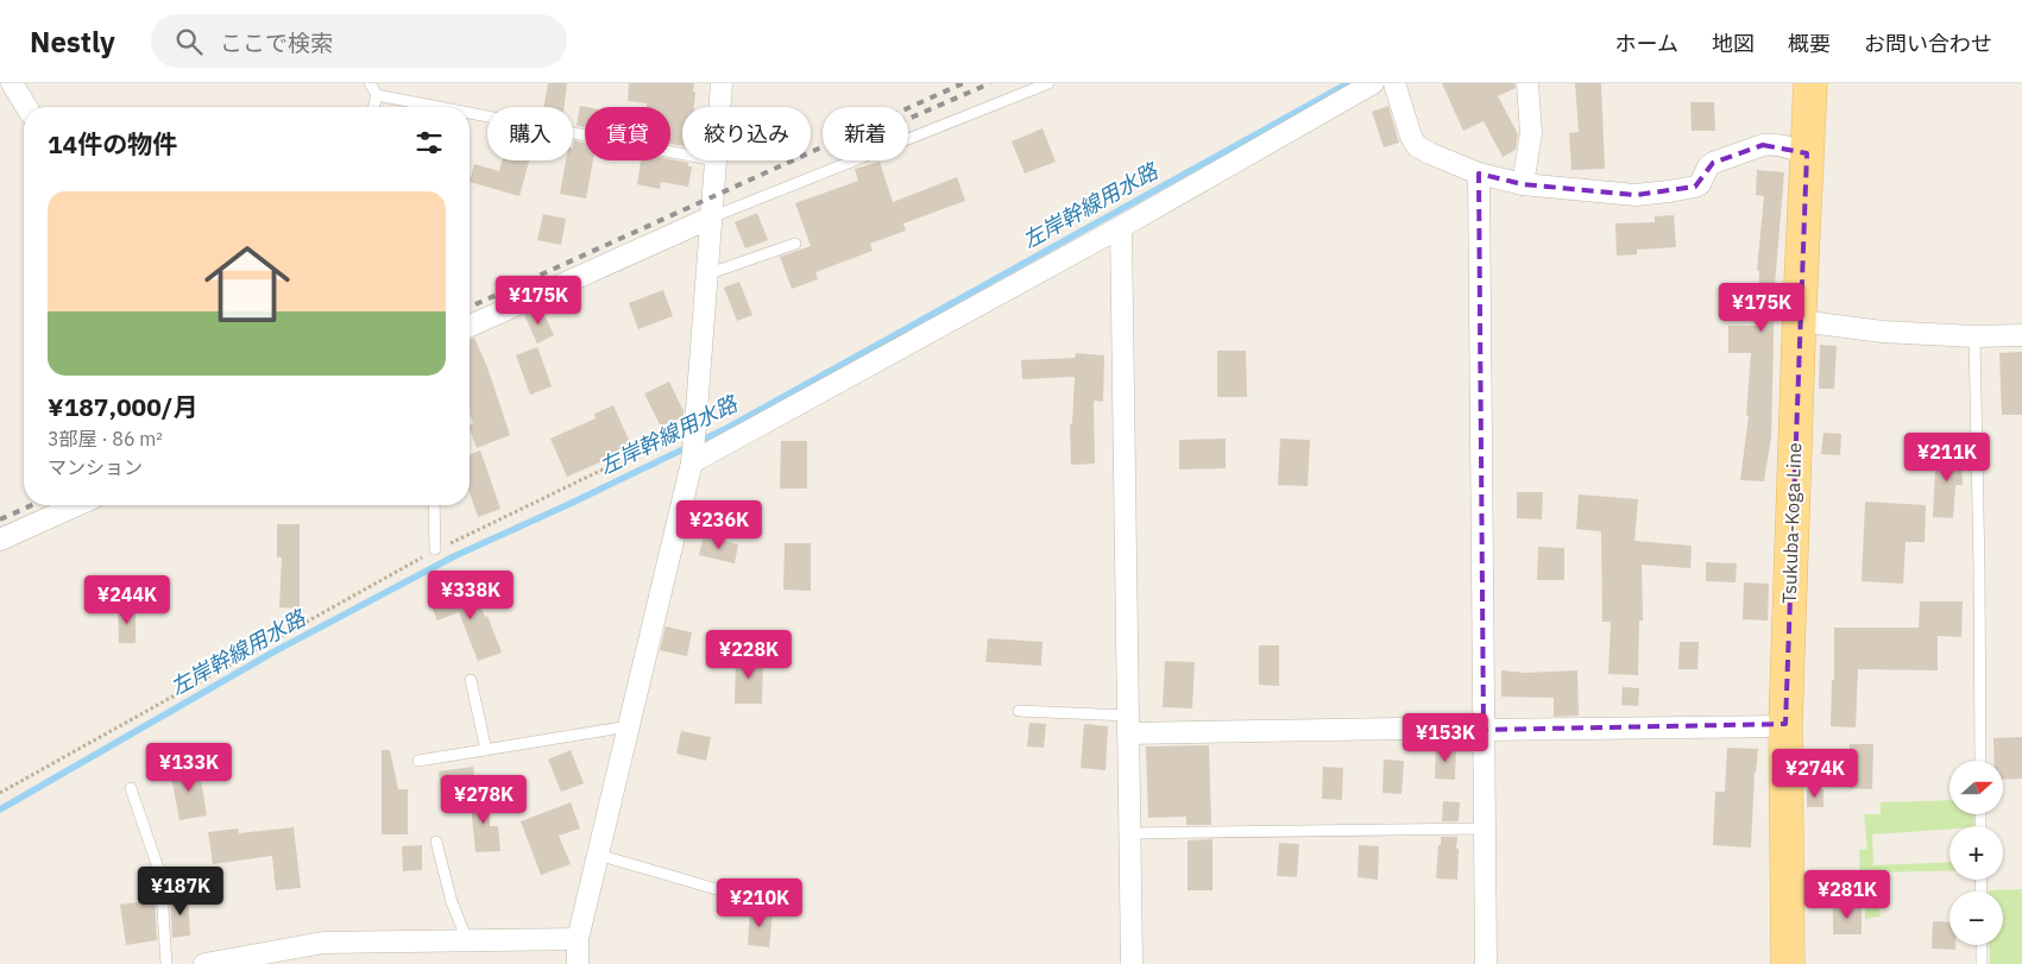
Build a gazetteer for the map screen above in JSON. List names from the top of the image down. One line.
{"streets":{"main road":["Tsukuba-Koga Line"]},"water":["左岸幹線用水路"],"north":"right","page":{"header":"Nestly","search":"ここで検索","nav":["ホーム","地図","概要","お問い合わせ"],"chip":["購入","賃貸","絞り込み","新着"],"heading":"14件の物件","list":[{"name":"¥187,000/月","note":"3部屋 · 86 m² · マンション"}],"price":["¥175K","¥175K","¥211K","¥236K","¥338K","¥244K","¥228K","¥153K","¥133K","¥274K","¥278K","¥187K","¥281K","¥210K"],"map_buttons":["+","−"]}}
